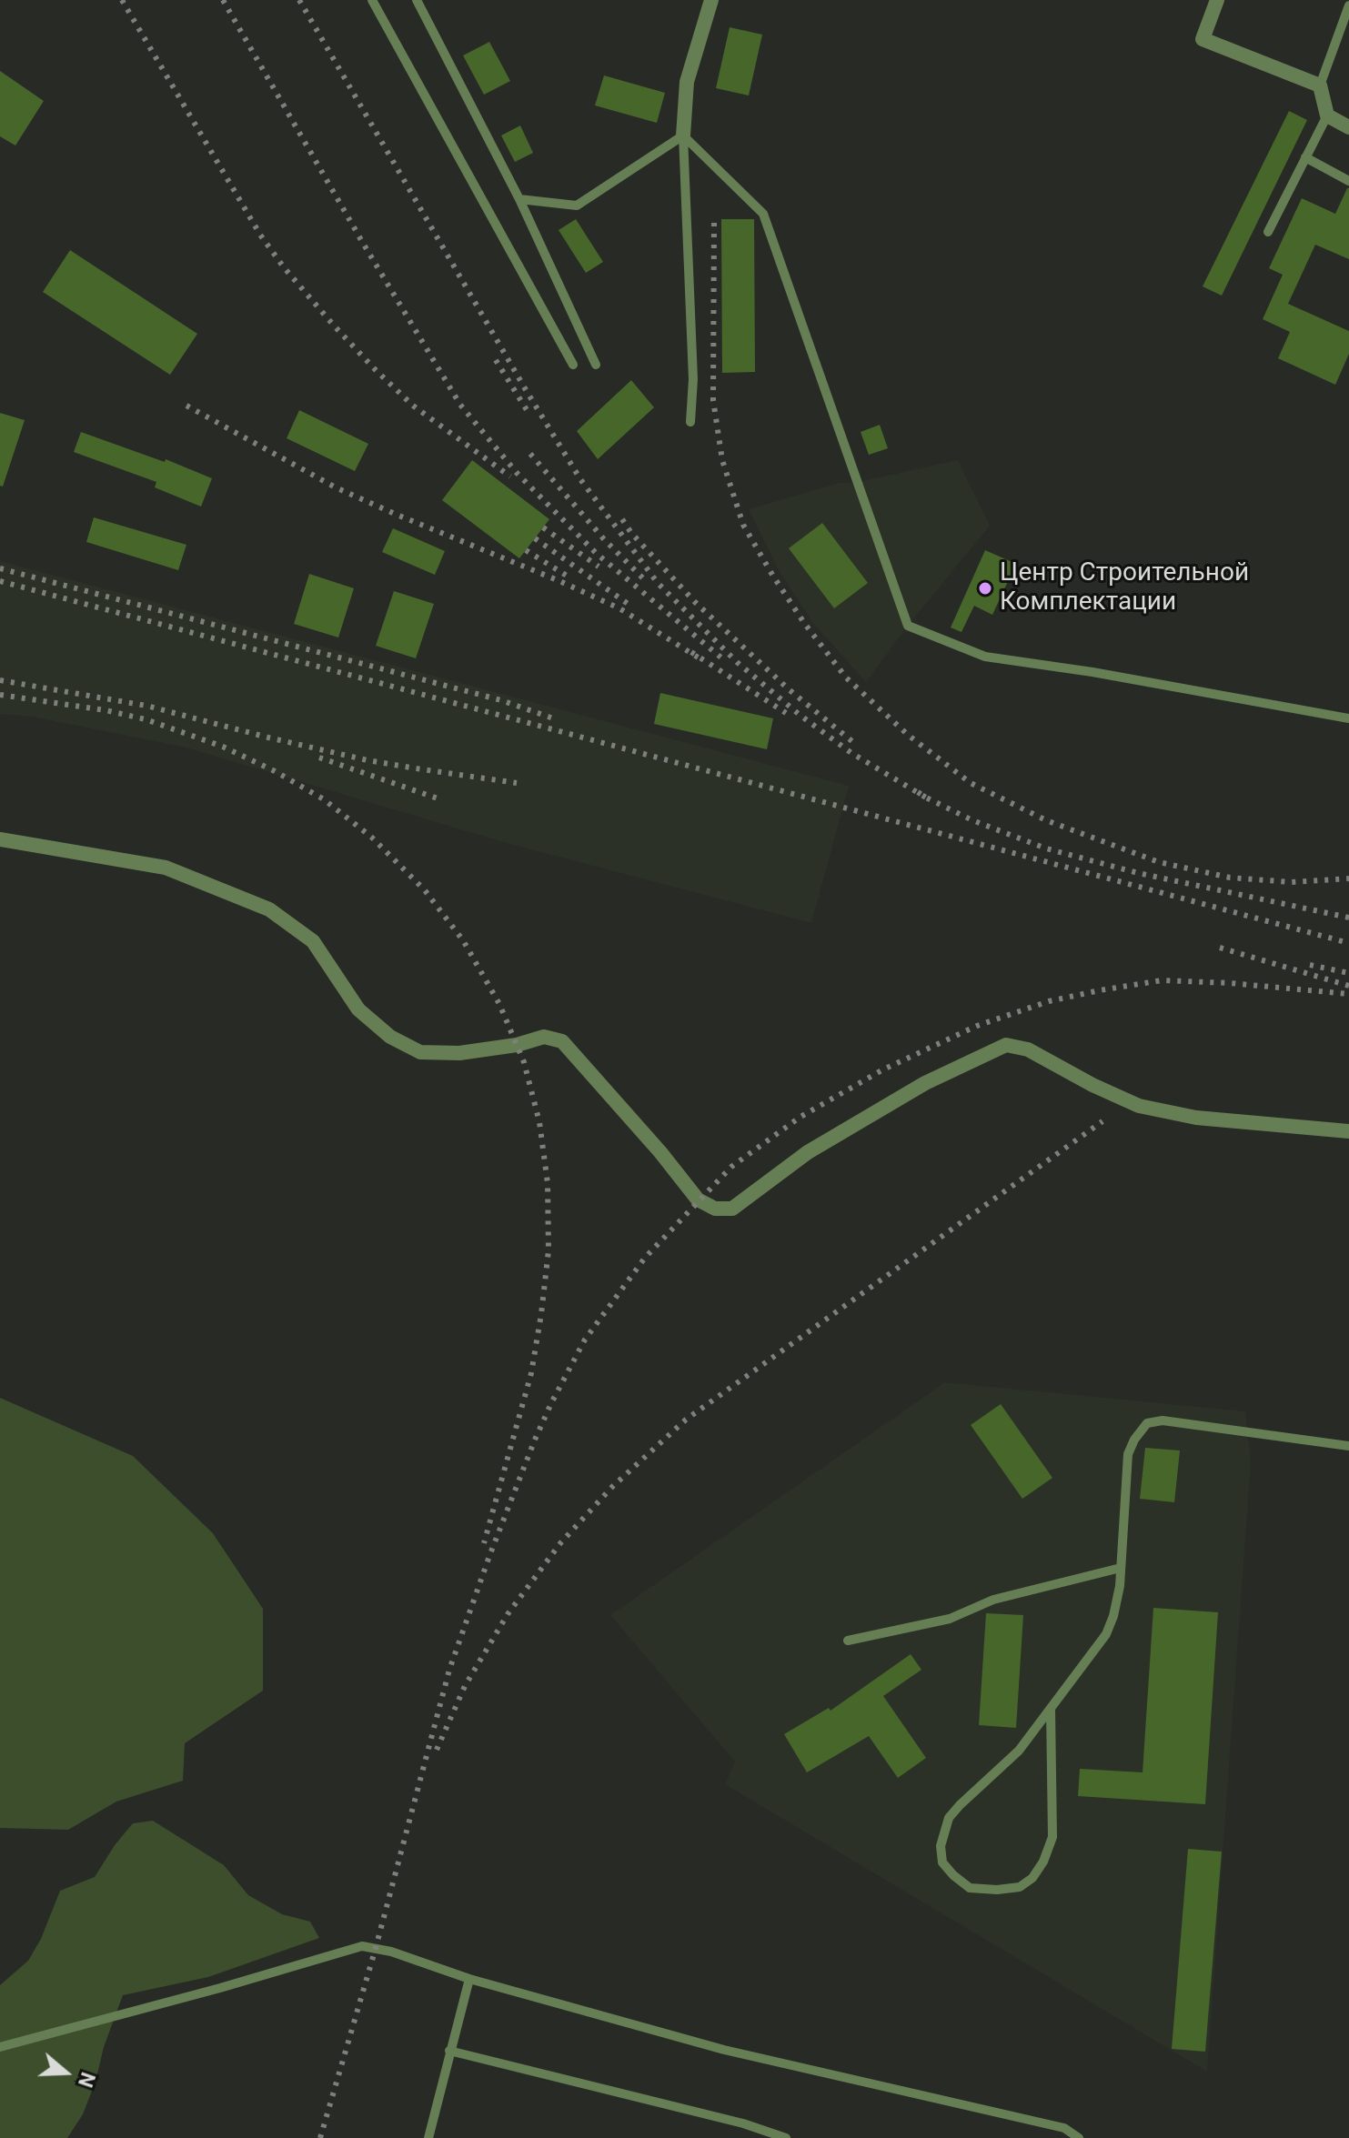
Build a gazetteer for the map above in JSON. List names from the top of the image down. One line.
{"places":["Центр Строительной Комплектации"],"north":"right"}
